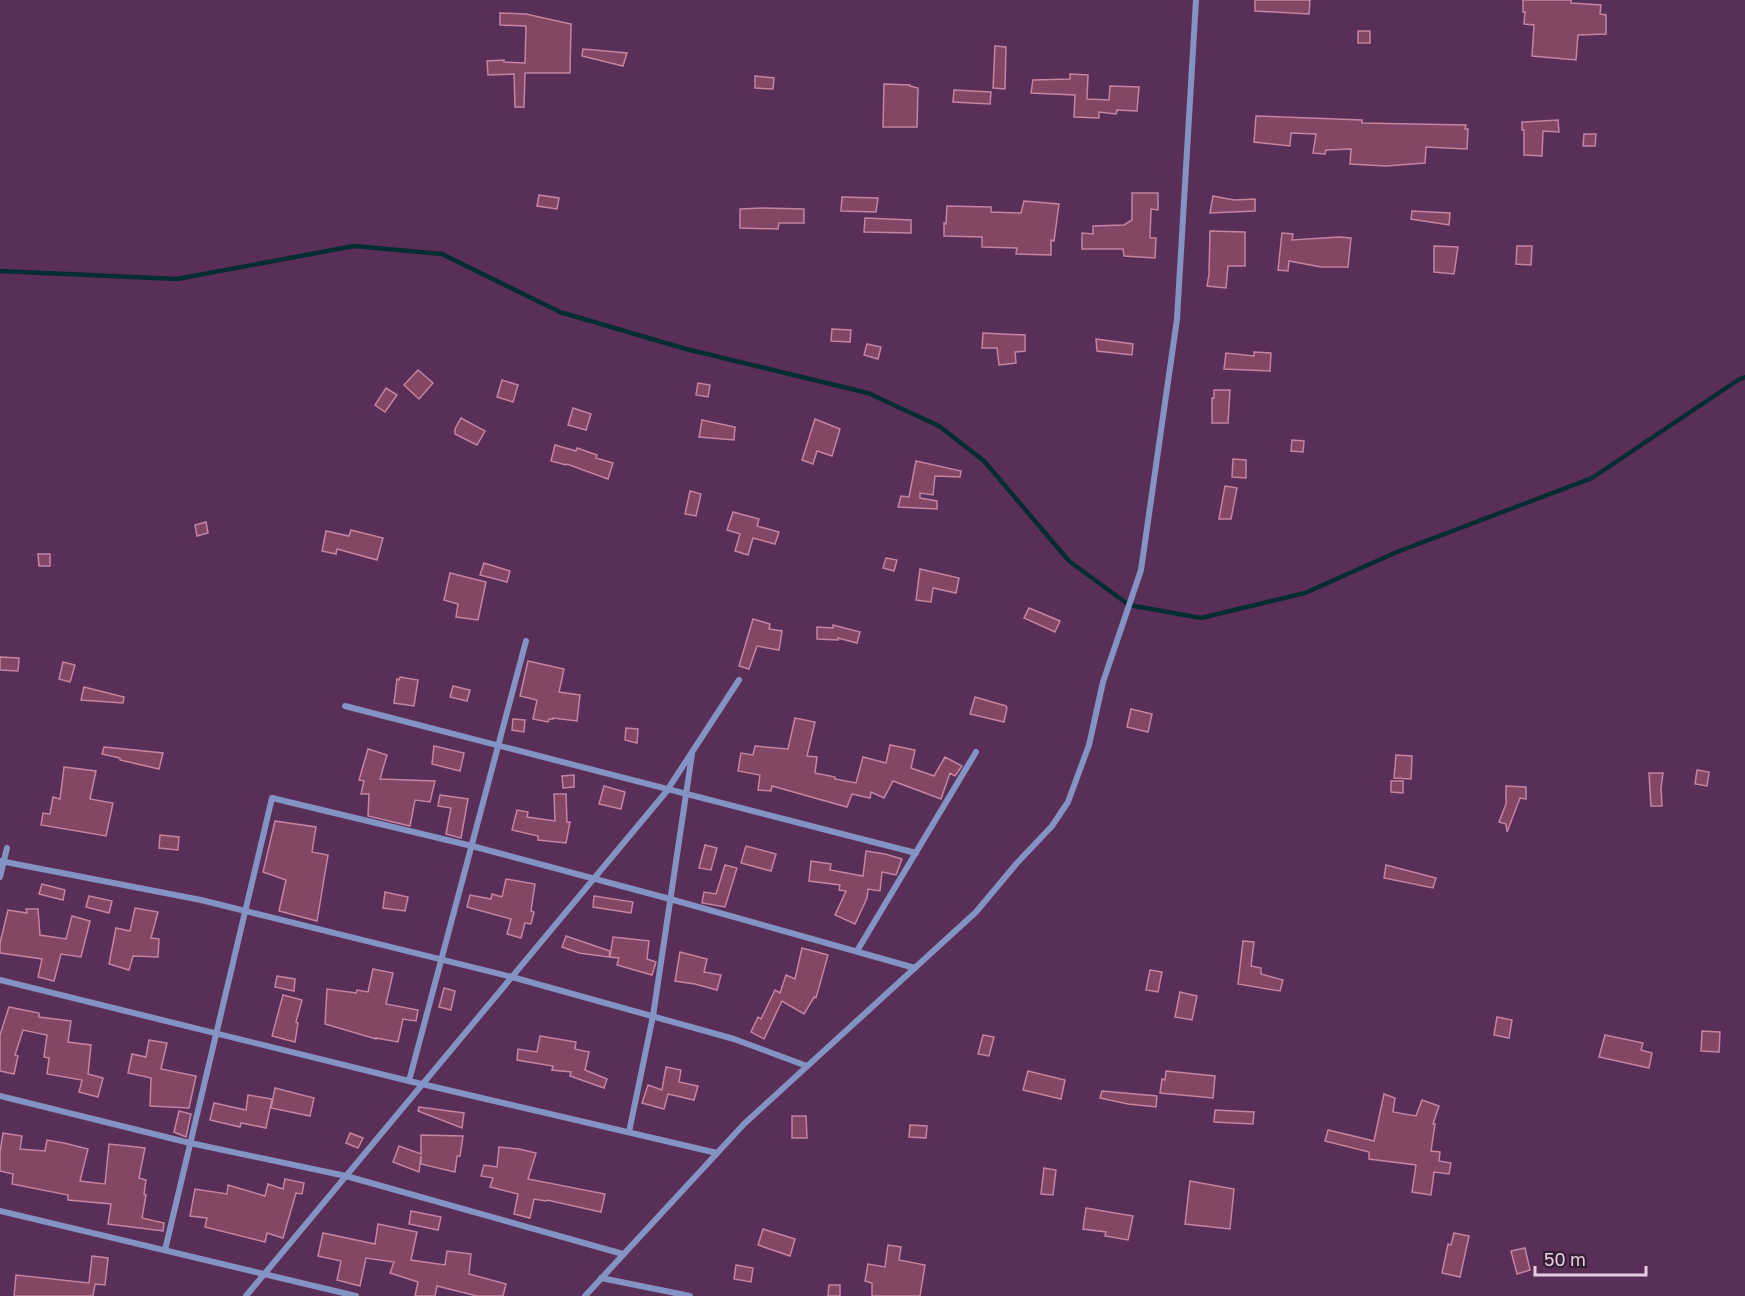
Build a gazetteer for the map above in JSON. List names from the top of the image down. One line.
{"scale_bar":"50 m"}
